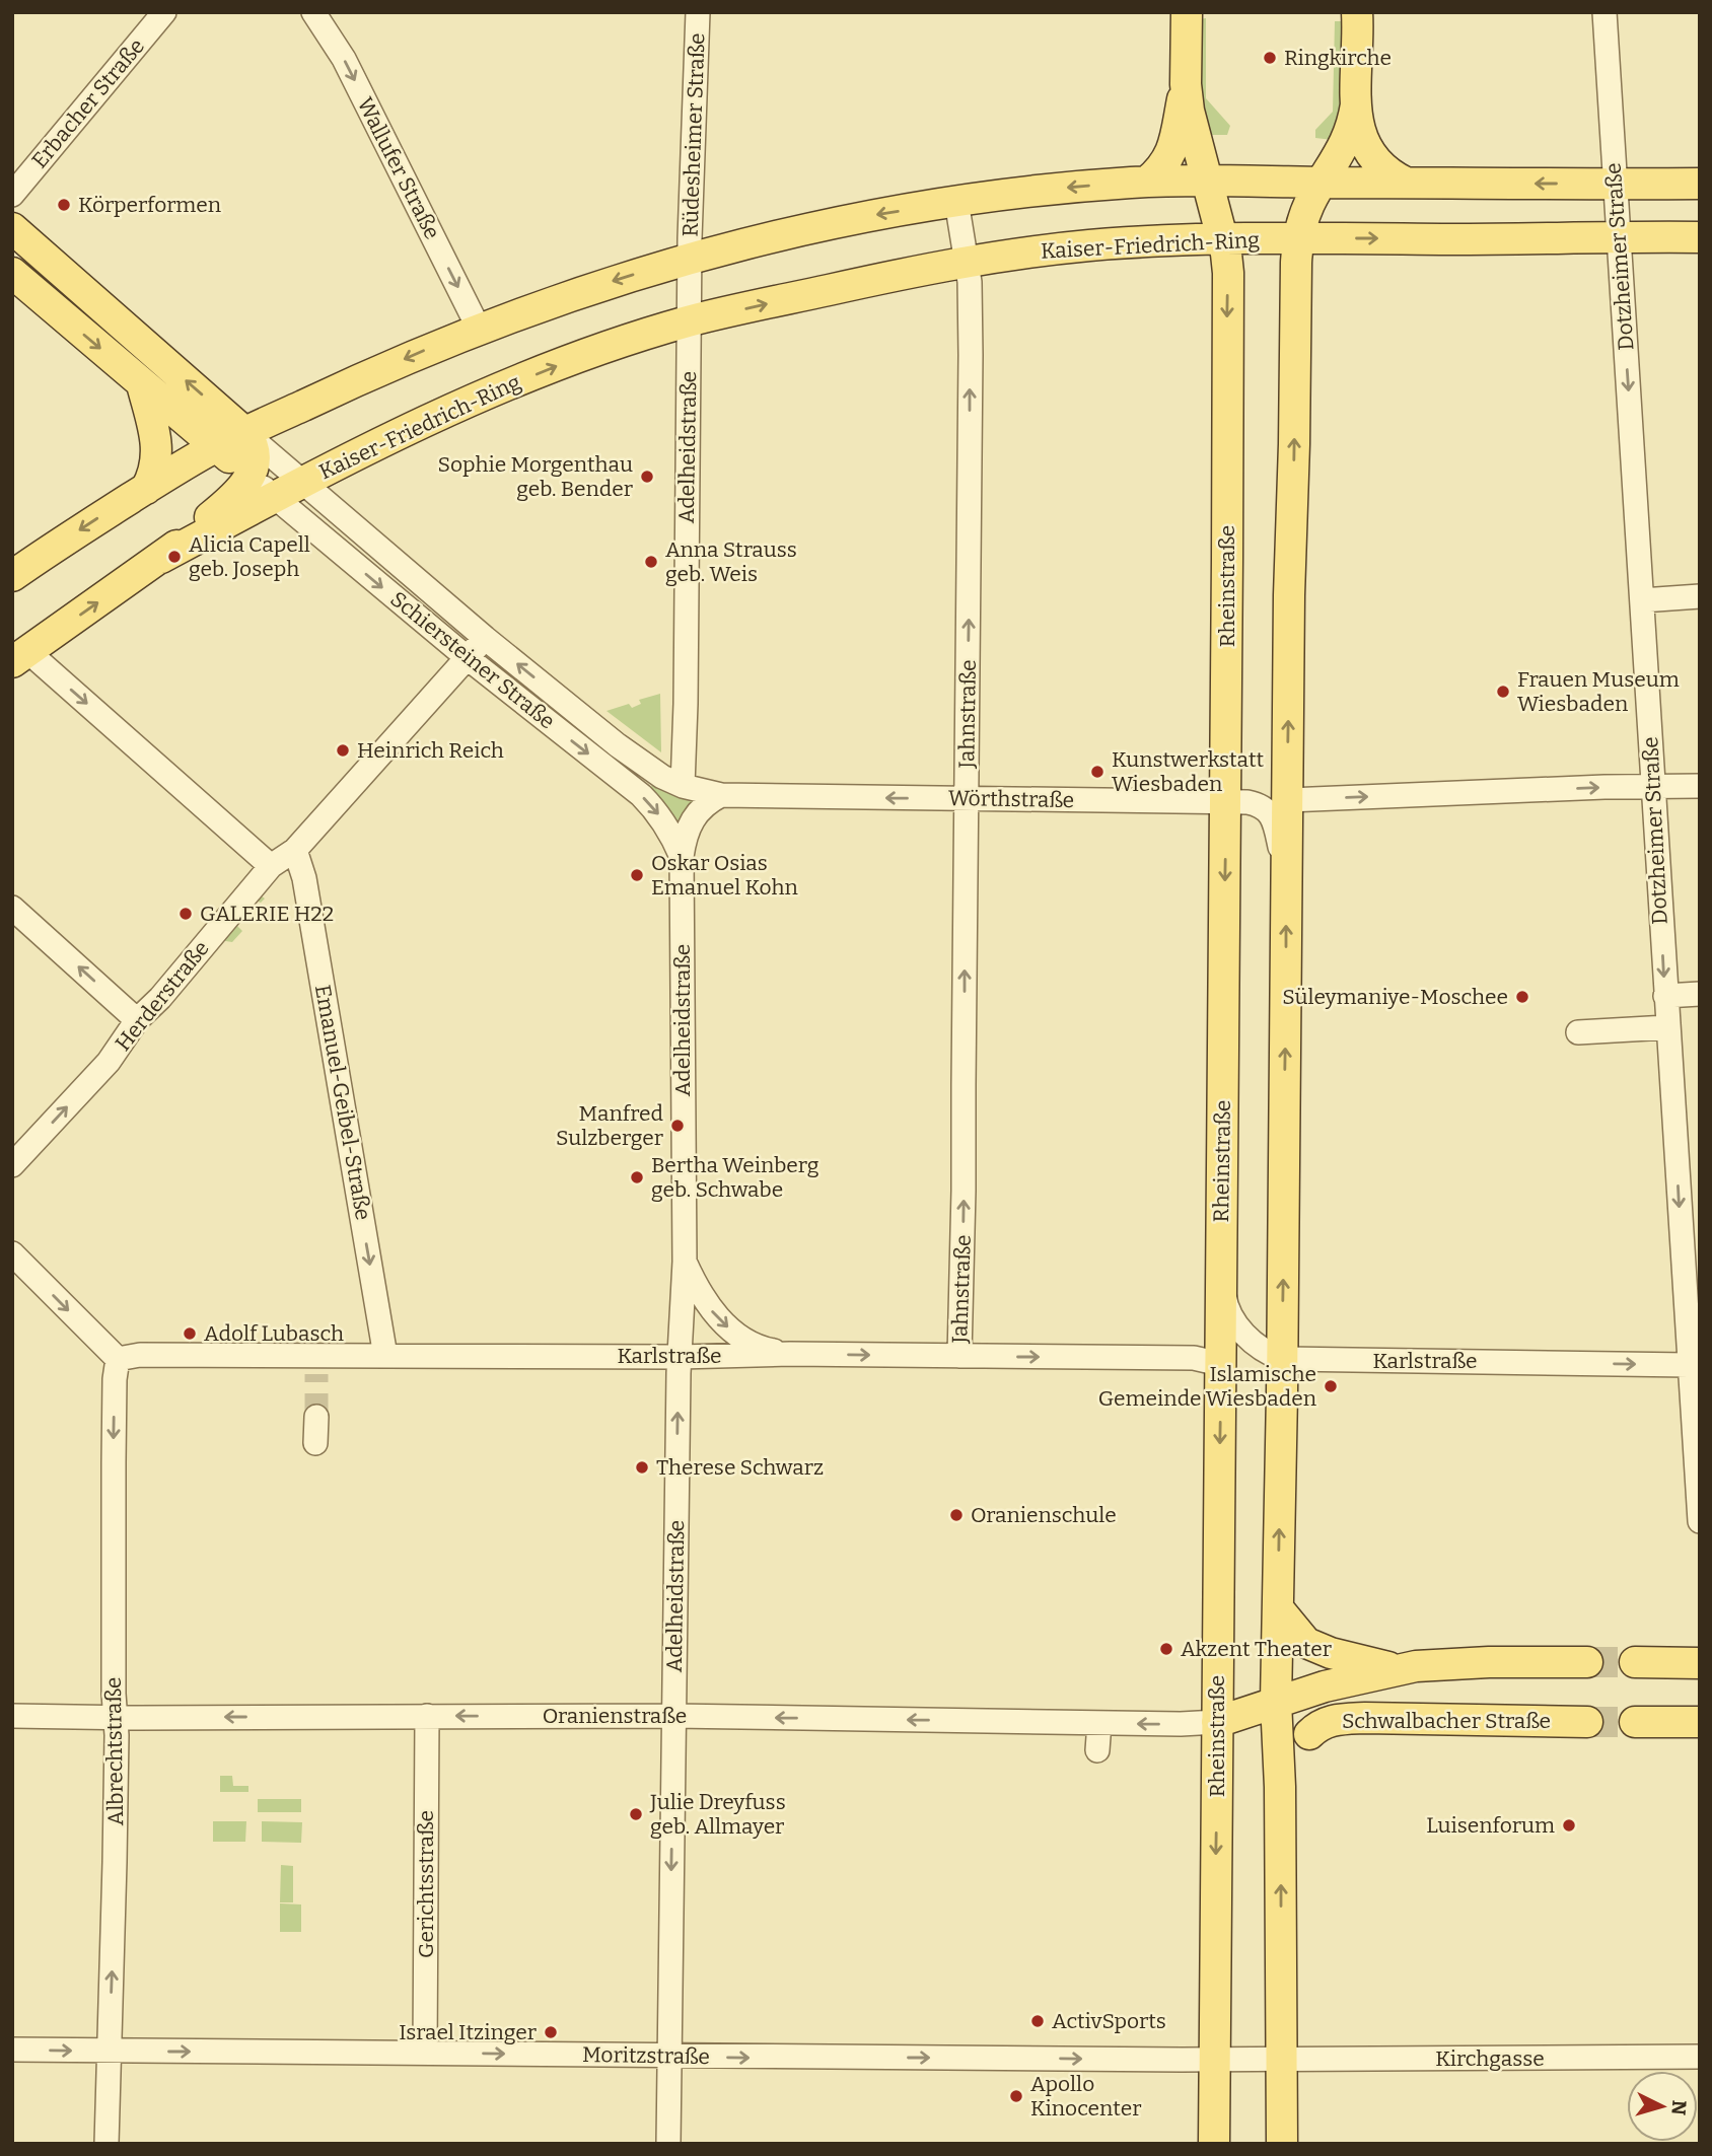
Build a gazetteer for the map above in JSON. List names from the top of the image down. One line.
{"streets":{"main road":["Kaiser-Friedrich-Ring","Rheinstraße","Schiersteiner Straße","Schwalbacher Straße"],"street":["Erbacher Straße","Rüdesheimer Straße","Wallufer Straße","Dotzheimer Straße","Adelheidstraße","Jahnstraße","Wörthstraße","Herderstraße","Emanuel-Geibel-Straße","Karlstraße","Oranienstraße","Albrechtstraße","Gerichtsstraße","Moritzstraße","Kirchgasse"]},"crossings":[["Kaiser-Friedrich-Ring","Dotzheimer Straße"],["Kaiser-Friedrich-Ring","Adelheidstraße"],["Kaiser-Friedrich-Ring","Rheinstraße"],["Kaiser-Friedrich-Ring","Schiersteiner Straße"],["Kaiser-Friedrich-Ring","Jahnstraße"],["Dotzheimer Straße","Karlstraße"],["Adelheidstraße","Schiersteiner Straße"],["Adelheidstraße","Wörthstraße"],["Adelheidstraße","Karlstraße"],["Adelheidstraße","Oranienstraße"],["Adelheidstraße","Moritzstraße"],["Rheinstraße","Wörthstraße"],["Rheinstraße","Karlstraße"],["Rheinstraße","Oranienstraße"],["Rheinstraße","Schwalbacher Straße"],["Rheinstraße","Moritzstraße"],["Schiersteiner Straße","Wörthstraße"],["Schiersteiner Straße","Herderstraße"],["Jahnstraße","Wörthstraße"],["Jahnstraße","Karlstraße"],["Herderstraße","Emanuel-Geibel-Straße"],["Emanuel-Geibel-Straße","Karlstraße"],["Karlstraße","Albrechtstraße"],["Oranienstraße","Schwalbacher Straße"],["Oranienstraße","Albrechtstraße"],["Oranienstraße","Gerichtsstraße"],["Albrechtstraße","Moritzstraße"],["Gerichtsstraße","Moritzstraße"],["Moritzstraße","Kirchgasse"]],"one_way":["Wallufer Straße","Dotzheimer Straße","Jahnstraße","Wörthstraße","Emanuel-Geibel-Straße","Karlstraße","Oranienstraße","Moritzstraße"],"places":["Ringkirche","Körperformen","Sophie Morgenthau geb. Bender","Alicia Capell geb. Joseph","Anna Strauss geb. Weis","Frauen Museum Wiesbaden","Heinrich Reich","Kunstwerkstatt Wiesbaden","Oskar Osias Emanuel Kohn","GALERIE H22","Süleymaniye-Moschee","Manfred Sulzberger","Bertha Weinberg geb. Schwabe","Adolf Lubasch","Islamische Gemeinde Wiesbaden","Therese Schwarz","Oranienschule","Akzent Theater","Julie Dreyfuss geb. Allmayer","Luisenforum","ActivSports","Israel Itzinger","Apollo Kinocenter"],"north":"right"}
